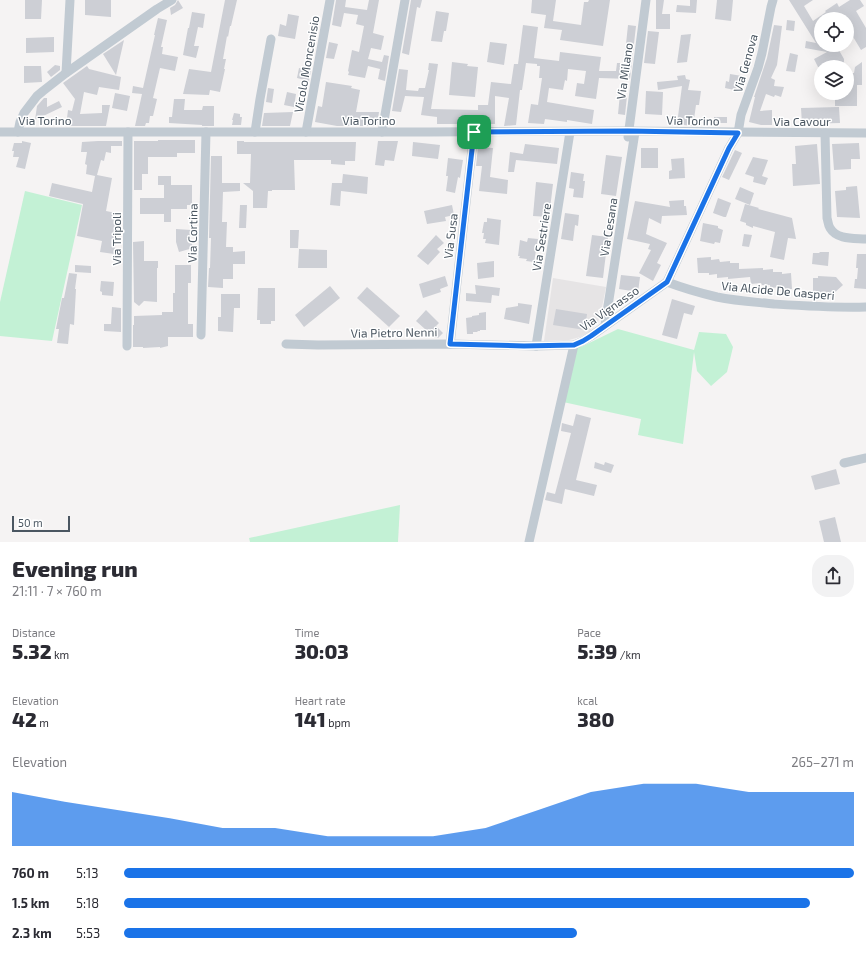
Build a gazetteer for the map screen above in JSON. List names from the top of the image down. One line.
{"streets":{"street":["Via Genova","Vicolo Moncenisio","Via Milano","Via Torino","Via Cavour","Via Cesana","Via Cortina","Via Susa","Via Sestriere","Via Tripoli","Via Alcide De Gasperi","Via Vignasso","Via Pietro Nenni"]},"crossings":[["Via Genova","Via Torino"],["Via Genova","Via Cavour"],["Vicolo Moncenisio","Via Torino"],["Via Milano","Via Torino"],["Via Milano","Via Cesana"],["Via Torino","Via Cavour"],["Via Torino","Via Cesana"],["Via Torino","Via Cortina"],["Via Torino","Via Susa"],["Via Torino","Via Sestriere"],["Via Torino","Via Tripoli"],["Via Cesana","Via Vignasso"],["Via Susa","Via Pietro Nenni"],["Via Sestriere","Via Pietro Nenni"],["Via Alcide De Gasperi","Via Vignasso"],["Via Vignasso","Via Pietro Nenni"]],"scale_bar":"50 m","page":{"scale":"50 m","heading":["Evening run","21:11 · 7 × 760 m"],"stats":[["Distance","5.32 km"],["Time","30:03"],["Pace","5:39 /km"],["Elevation","42 m"],["Heart rate","141 bpm"],["kcal","380"]],"chart":["Elevation","265–271 m"],"list":[{"name":"760 m","note":"5:13"},{"name":"1.5 km","note":"5:18"},{"name":"2.3 km","note":"5:53"}]}}
